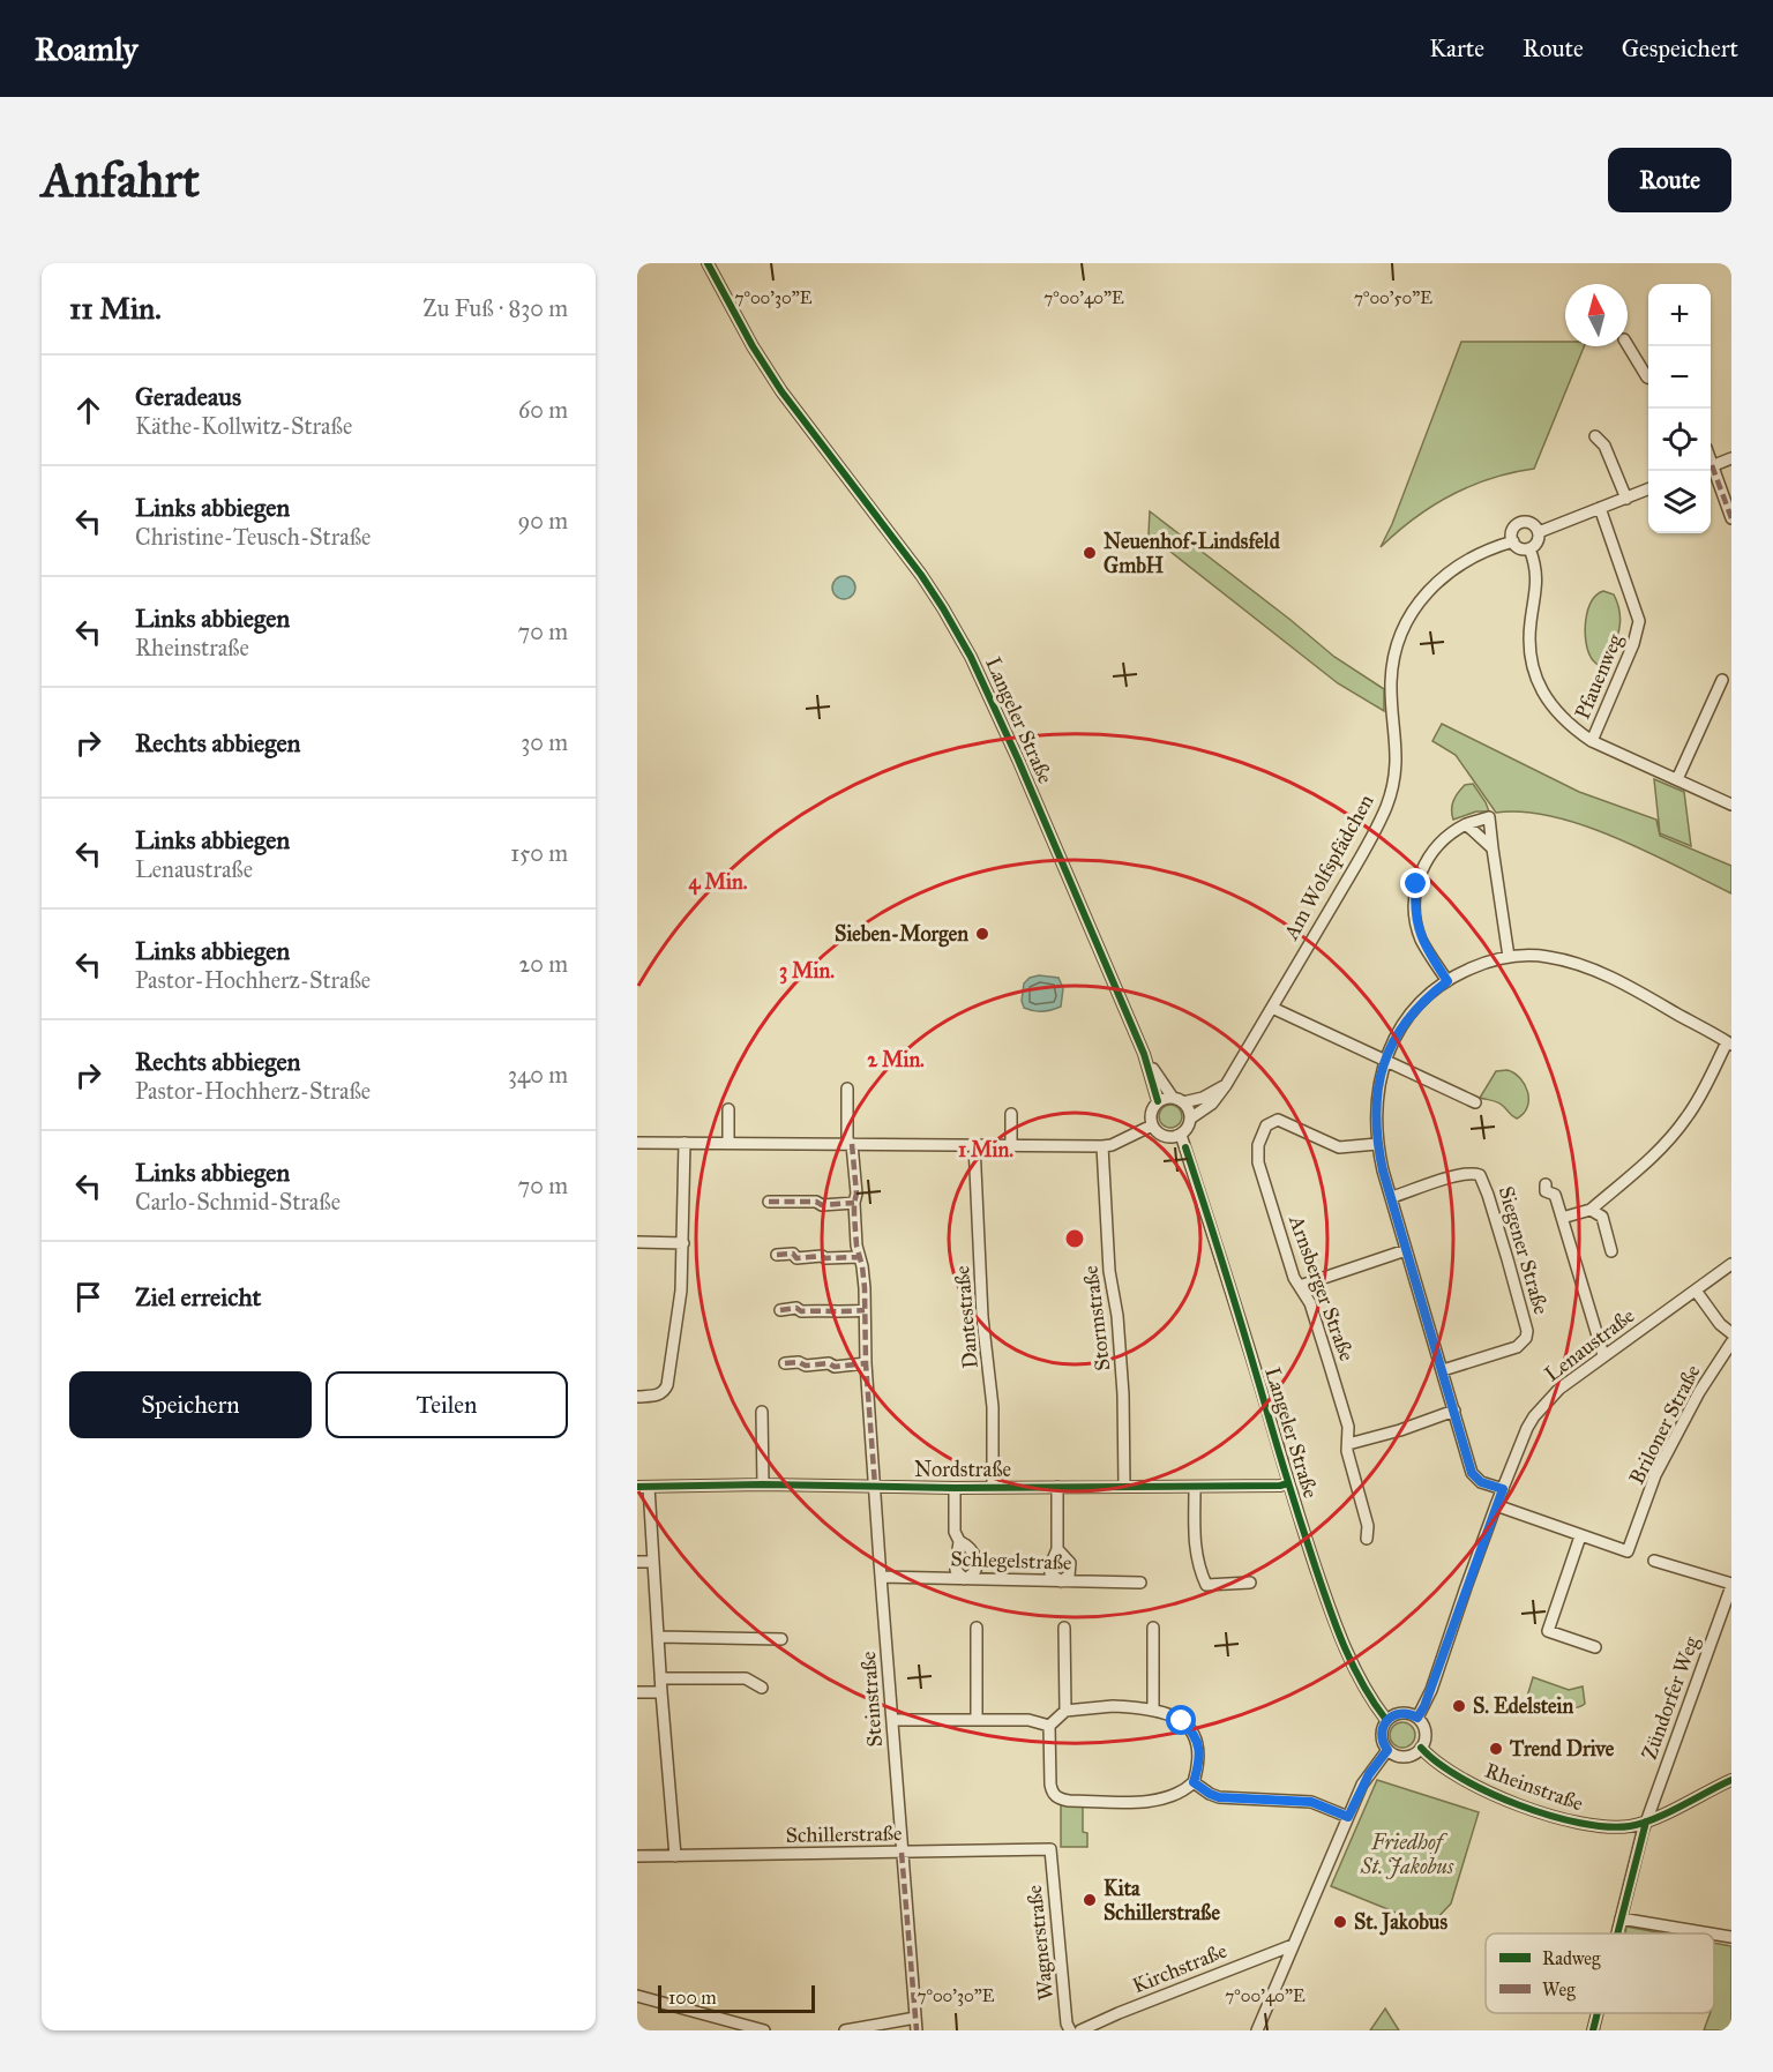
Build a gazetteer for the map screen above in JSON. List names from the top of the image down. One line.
{"streets":{"street":["Pfauenweg","Langeler Straße","Am Wolfspfädchen","Siegener Straße","Arnsberger Straße","Dantestraße","Stormstraße","Lenaustraße","Briloner Straße","Nordstraße","Schlegelstraße","Zündorfer Weg","Steinstraße","Rheinstraße","Schillerstraße","Wagnerstraße","Kirchstraße"]},"crossings":[["Langeler Straße","Am Wolfspfädchen"],["Langeler Straße","Lenaustraße"],["Langeler Straße","Nordstraße"],["Langeler Straße","Rheinstraße"],["Dantestraße","Nordstraße"],["Stormstraße","Nordstraße"],["Lenaustraße","Briloner Straße"],["Lenaustraße","Rheinstraße"],["Nordstraße","Steinstraße"],["Schlegelstraße","Steinstraße"],["Zündorfer Weg","Rheinstraße"],["Steinstraße","Schillerstraße"],["Schillerstraße","Wagnerstraße"]],"parks":["Friedhof St. Jakobus"],"places":["Neuenhof-Lindsfeld GmbH","Sieben-Morgen","S. Edelstein","Trend Drive","Kita Schillerstraße","St. Jakobus"],"legend":["Radweg","Weg"],"scale_bar":"100 m","north":"top","page":{"header":"Roamly","nav":["Karte","Route","Gespeichert"],"buttons":["Route",["Speichern","Teilen"]],"title":"Anfahrt","heading":["11 Min.","Zu Fuß · 830 m"],"map_buttons":["+","−"],"list":[["Geradeaus","Käthe-Kollwitz-Straße","60 m"],["Links abbiegen","Christine-Teusch-Straße","90 m"],["Links abbiegen","Rheinstraße","70 m"],["Rechts abbiegen","30 m"],["Links abbiegen","Lenaustraße","150 m"],["Links abbiegen","Pastor-Hochherz-Straße","20 m"],["Rechts abbiegen","Pastor-Hochherz-Straße","340 m"],["Links abbiegen","Carlo-Schmid-Straße","70 m"],"Ziel erreicht"],"scale":"100 m"},"coordinates":["7°00'30\"E","7°00'40\"E","7°00'50\"E"],"rings":["4 Min.","3 Min.","2 Min.","1 Min."]}
